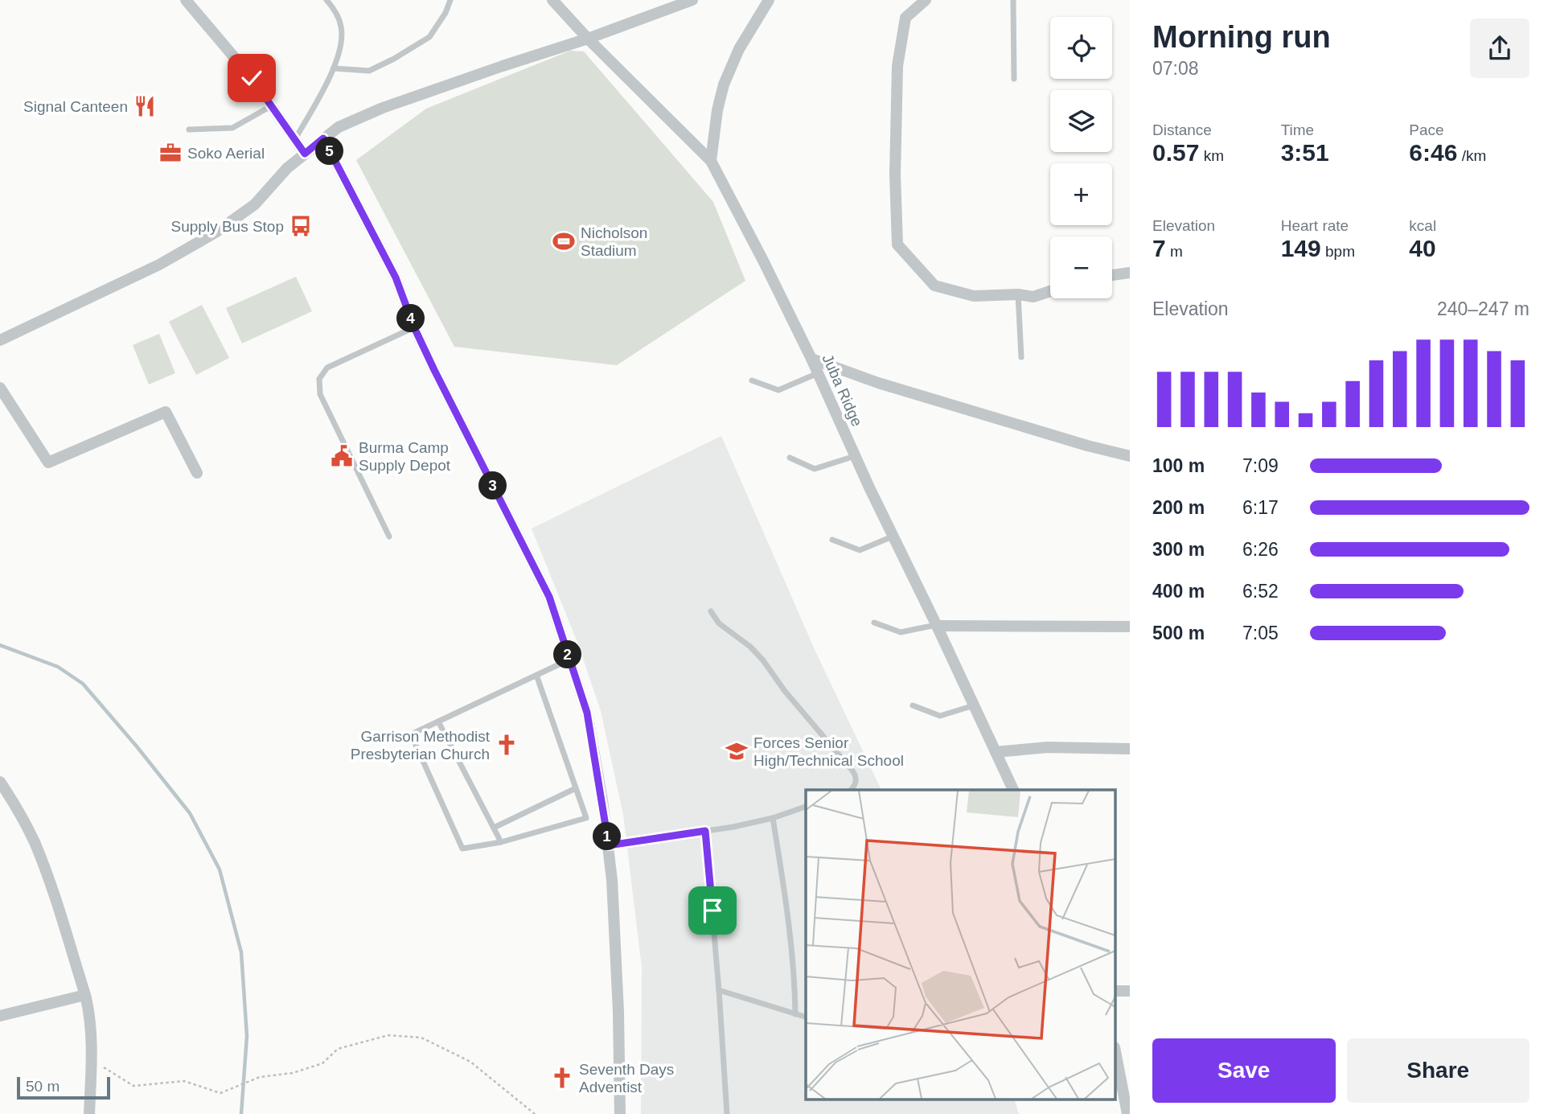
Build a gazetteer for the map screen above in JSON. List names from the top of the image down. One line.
{"streets":{"street":["Juba Ridge"]},"places":{"restaurant":["Signal Canteen"],"office":["Soko Aerial"],"bus stop":["Supply Bus Stop"],"sports":["Nicholson Stadium"],"public building":["Burma Camp Supply Depot"],"church":["Garrison Methodist Presbyterian Church","Seventh Days Adventist"],"school or university":["Forces Senior High/Technical School"]},"scale_bar":"50 m","page":{"heading":["Morning run","07:08"],"map_buttons":["+","−"],"stats":[["Distance","0.57 km"],["Time","3:51"],["Pace","6:46 /km"],["Elevation","7 m"],["Heart rate","149 bpm"],["kcal","40"]],"pins":["5","4","3","2","1"],"chart":["Elevation","240–247 m"],"list":[{"name":"100 m","note":"7:09"},{"name":"200 m","note":"6:17"},{"name":"300 m","note":"6:26"},{"name":"400 m","note":"6:52"},{"name":"500 m","note":"7:05"}],"buttons":["Save","Share"],"scale":"50 m"}}
